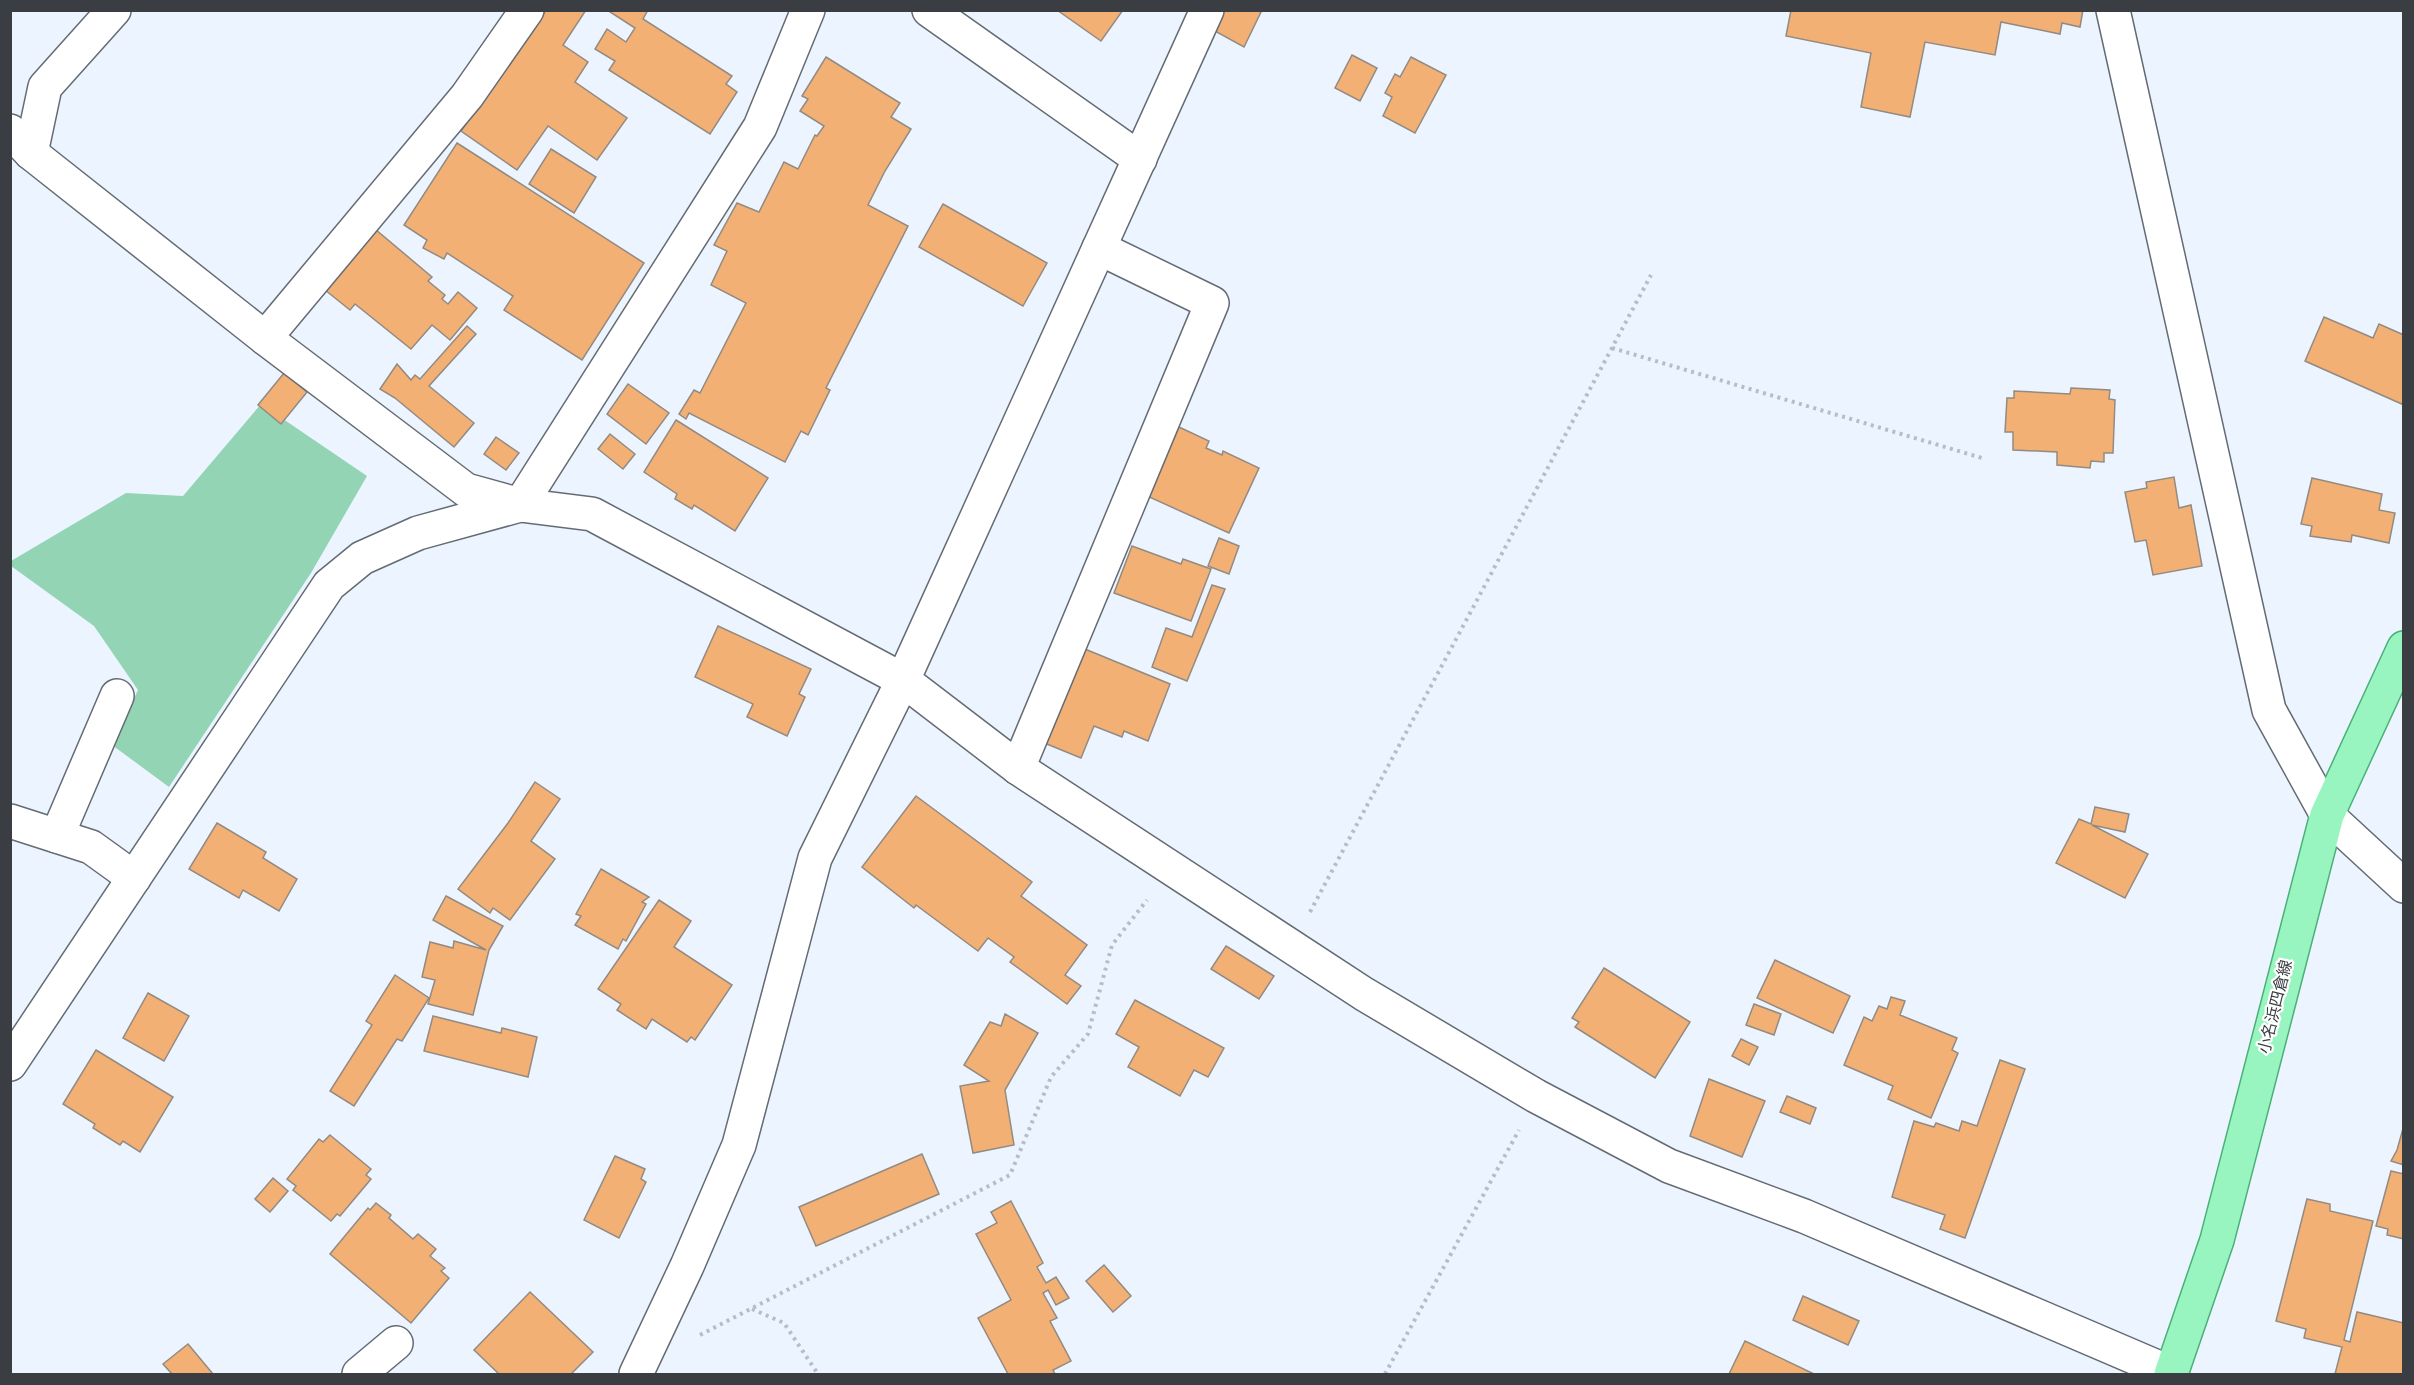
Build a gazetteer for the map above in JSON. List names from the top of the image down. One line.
{"streets":{"main road":["小名浜四倉線"]}}
